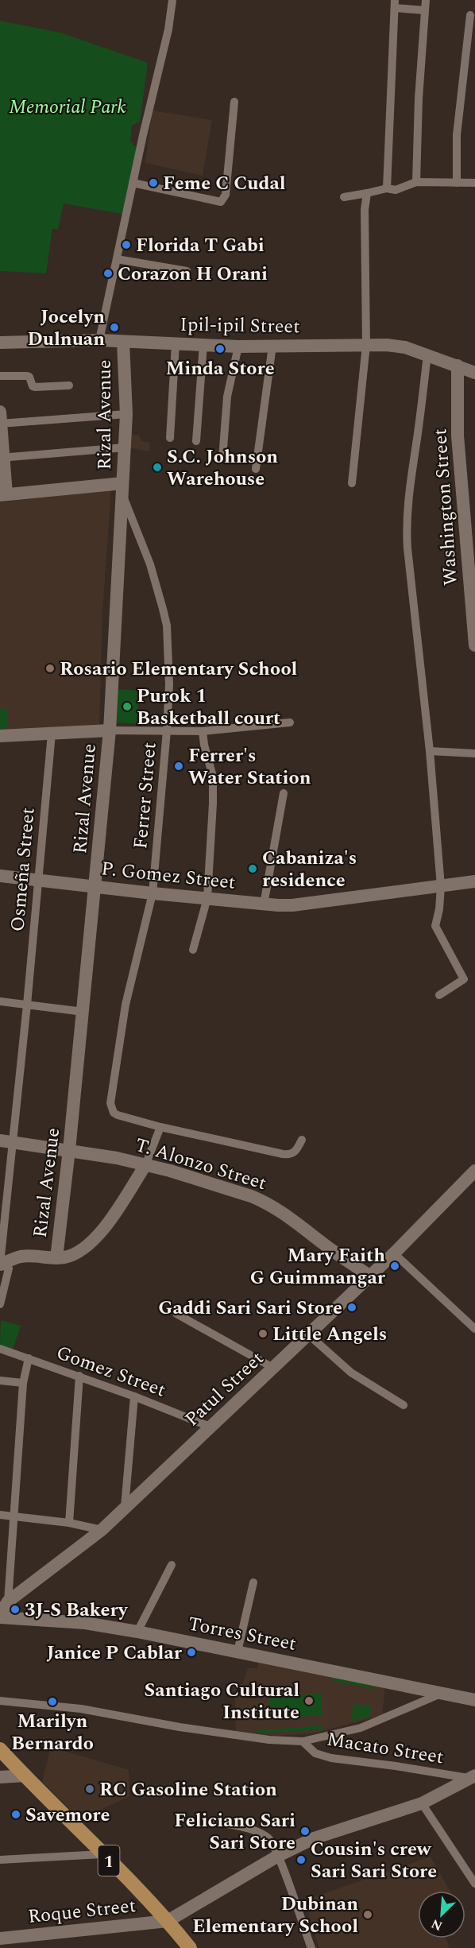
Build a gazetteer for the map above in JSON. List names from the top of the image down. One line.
{"streets":{"main road":["1"],"street":["Ipil-ipil Street","Rizal Avenue","Washington Street","Ferrer Street","Osmeña Street","P. Gomez Street","T. Alonzo Street","Gomez Street","Patul Street","Torres Street","Macato Street","Roque Street"]},"crossings":[["Ipil-ipil Street","Rizal Avenue"],["Ipil-ipil Street","Washington Street"],["Rizal Avenue","Ferrer Street"],["Rizal Avenue","P. Gomez Street"],["Rizal Avenue","T. Alonzo Street"],["Ferrer Street","P. Gomez Street"],["Osmeña Street","P. Gomez Street"],["Osmeña Street","T. Alonzo Street"],["T. Alonzo Street","Patul Street"],["Gomez Street","Patul Street"],["1","Roque Street"]],"parks":["Memorial Park"],"places":["Feme C Cudal","Florida T Gabi","Corazon H Orani","Jocelyn Dulnuan","Minda Store","S.C. Johnson Warehouse","Rosario Elementary School","Purok 1 Basketball court","Ferrer's Water Station","Cabaniza's residence","Mary Faith G Guimmangar","Gaddi Sari Sari Store","Little Angels","3J-S Bakery","Janice P Cablar","Santiago Cultural Institute","Marilyn Bernardo","RC Gasoline Station","Savemore","Feliciano Sari Sari Store","Cousin's crew Sari Sari Store","Dubinan Elementary School"],"north":"bottom left"}
